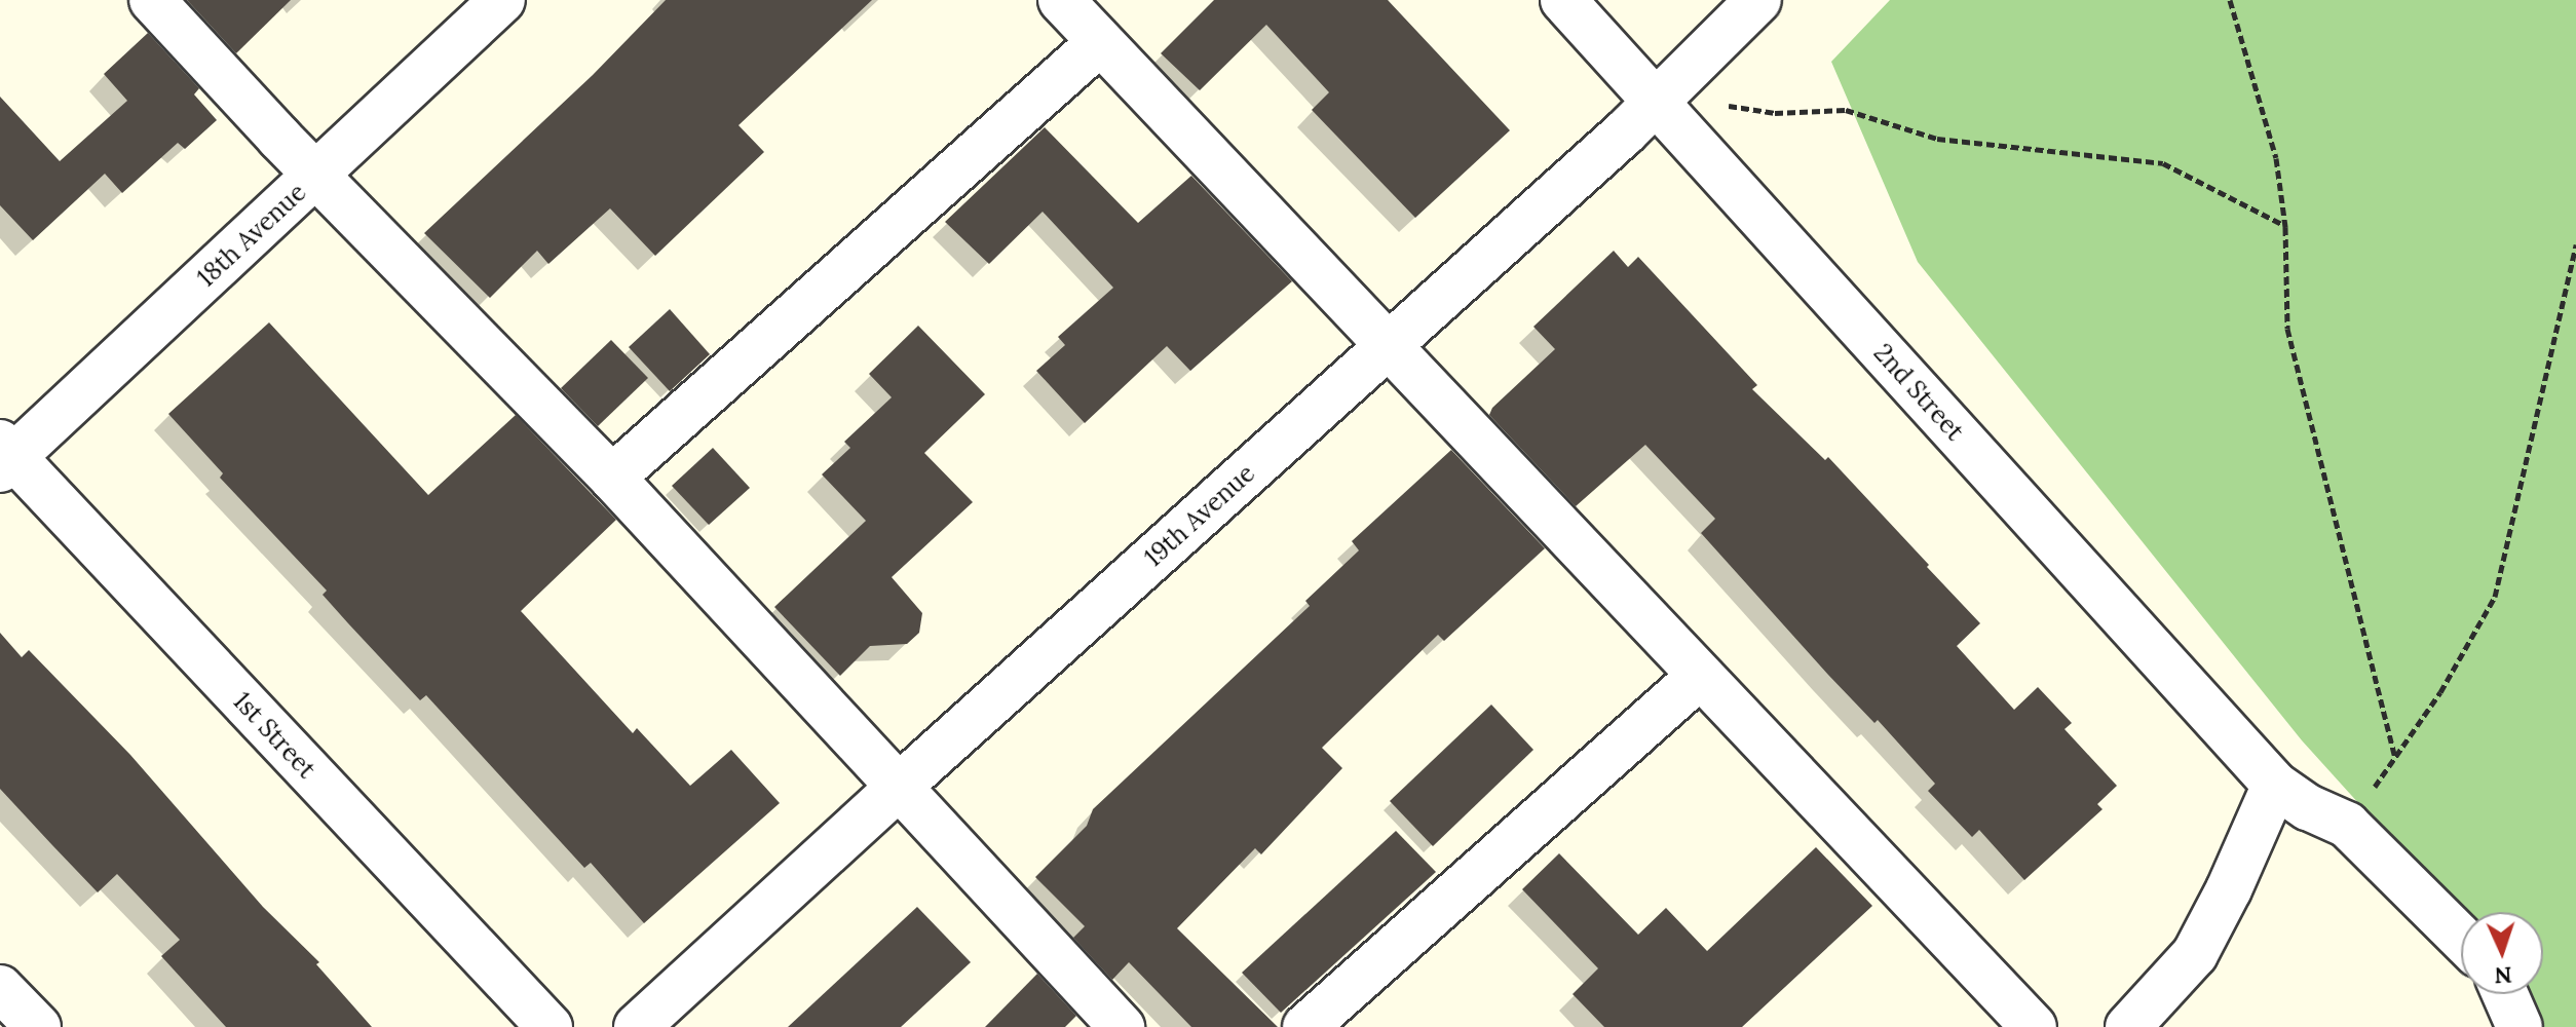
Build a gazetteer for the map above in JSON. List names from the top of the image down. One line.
{"streets":{"street":["18th Avenue","2nd Street","19th Avenue","1st Street"]},"crossings":[["18th Avenue","1st Street"],["2nd Street","19th Avenue"]],"north":"bottom"}
